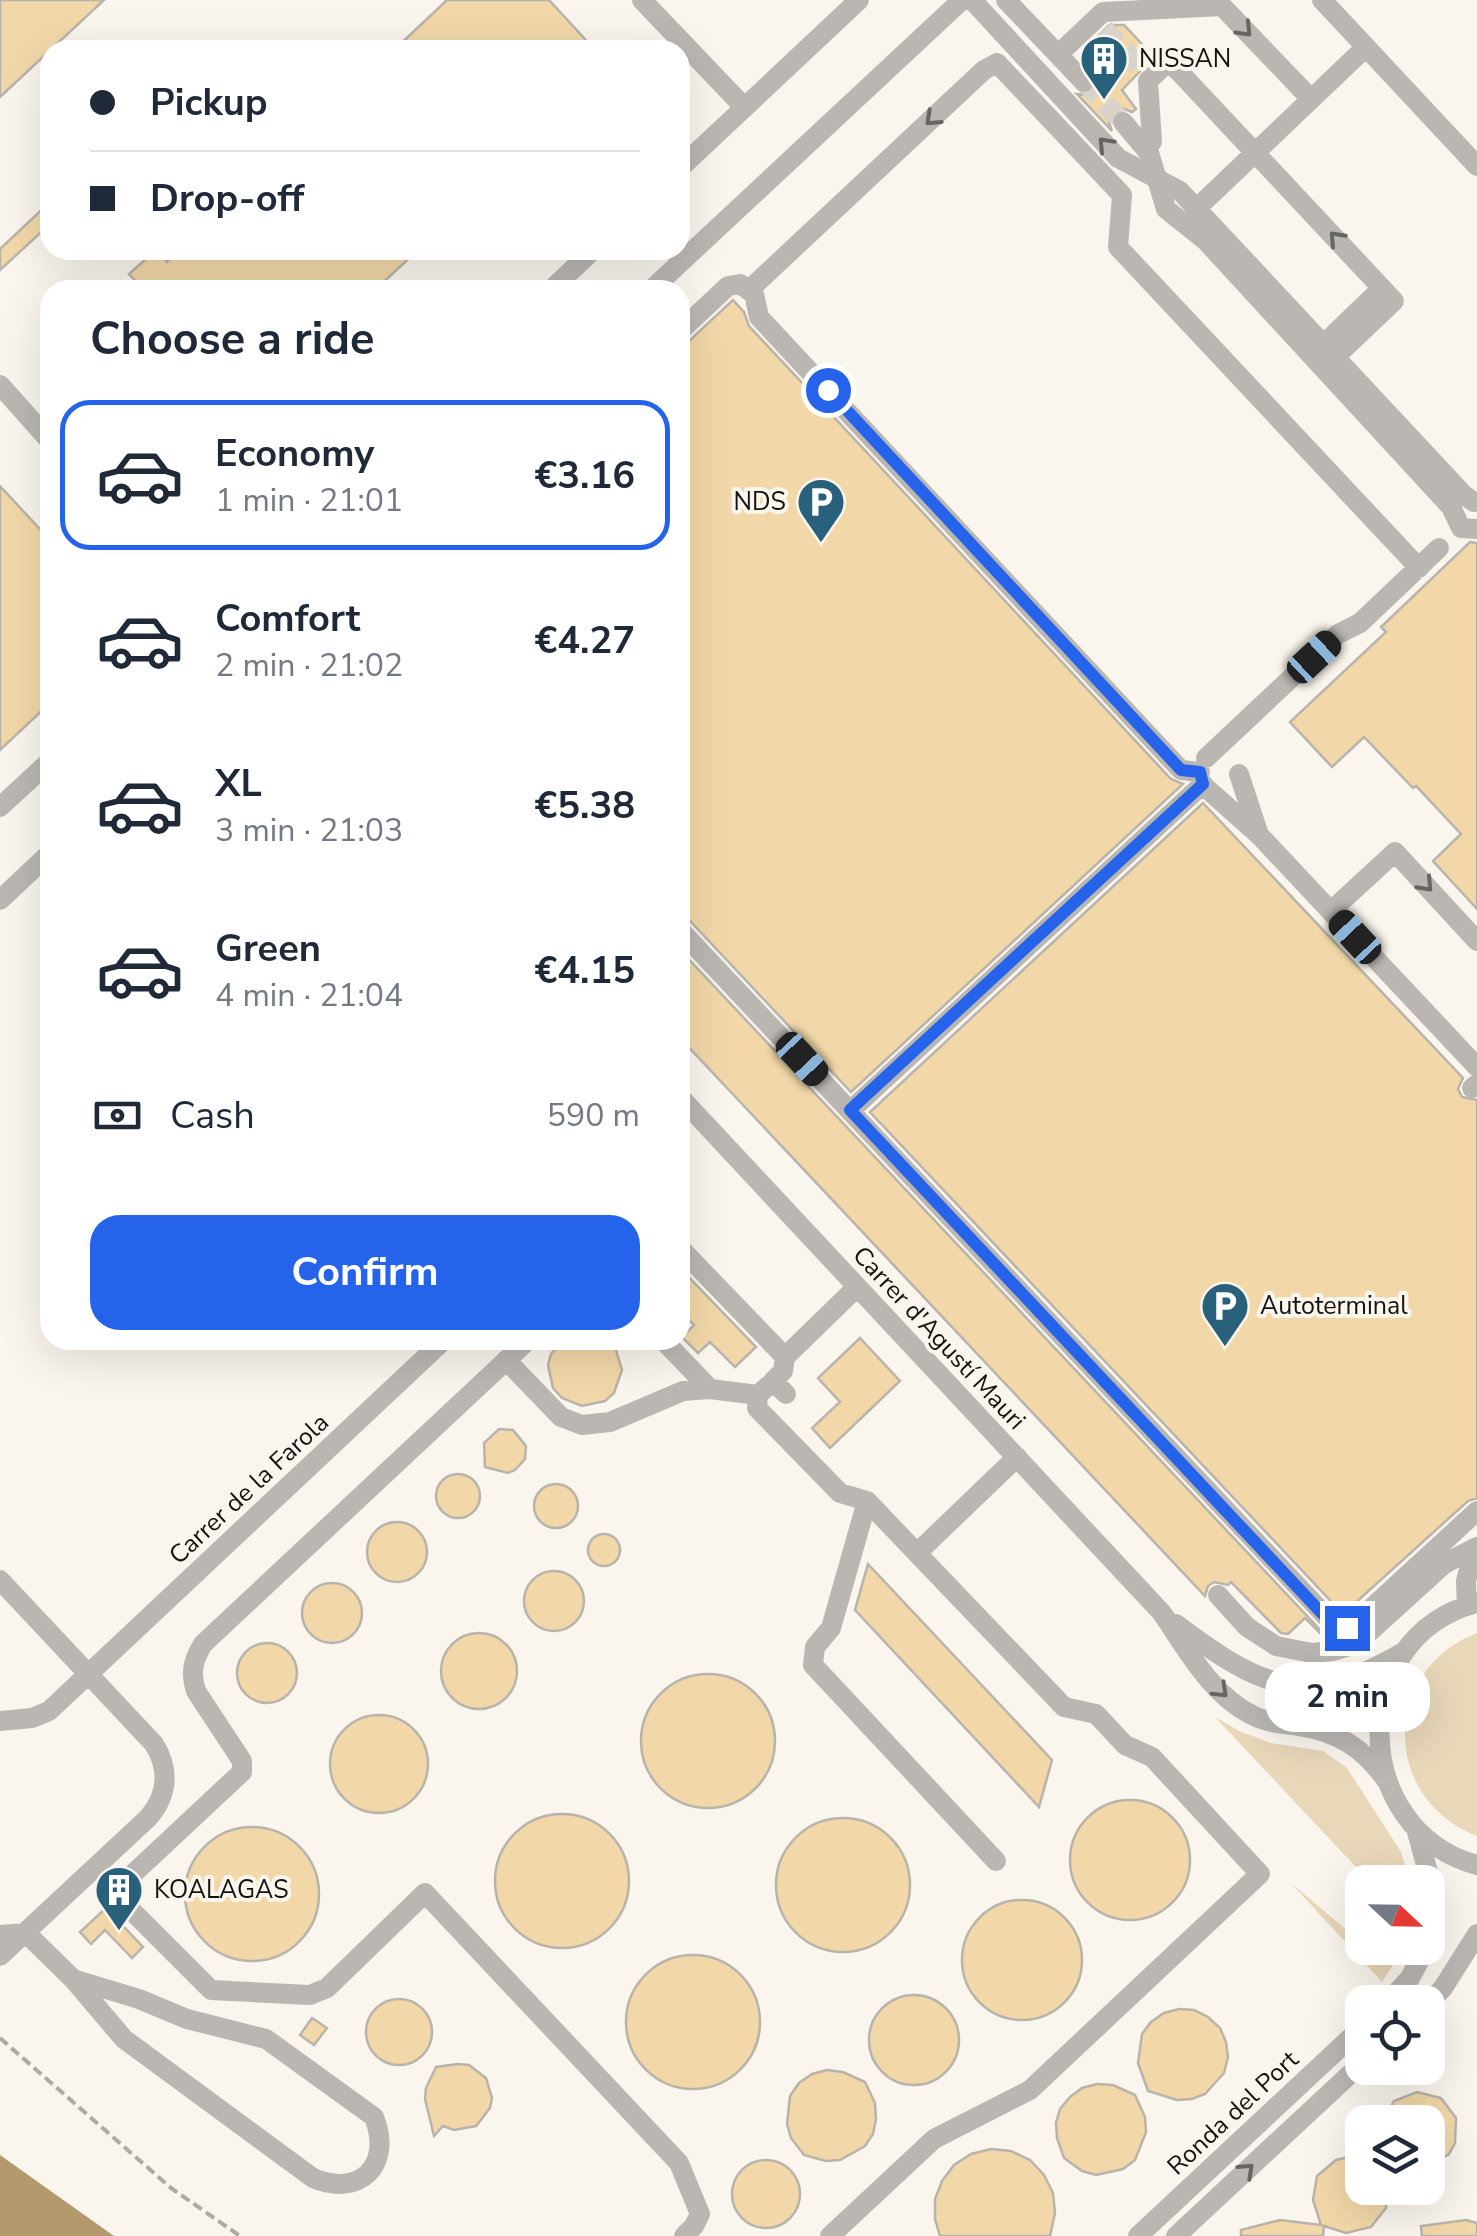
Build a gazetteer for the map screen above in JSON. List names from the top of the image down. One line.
{"streets":{"street":["Carrer d'Agustí Mauri","Carrer de la Farola","Ronda del Port"]},"places":{"building":["NISSAN","KOALAGAS"],"parking":["NDS","Autoterminal"]},"north":"right","page":{"banner":["Pickup","Drop-off"],"heading":"Choose a ride","list":[{"name":"Economy","note":"1 min · 21:01","value":"€3.16"},{"name":"Comfort","note":"2 min · 21:02","value":"€4.27"},{"name":"XL","note":"3 min · 21:03","value":"€5.38"},{"name":"Green","note":"4 min · 21:04","value":"€4.15"}],"pay":["Cash","590 m"],"buttons":"Confirm","bubble":"2 min"}}
